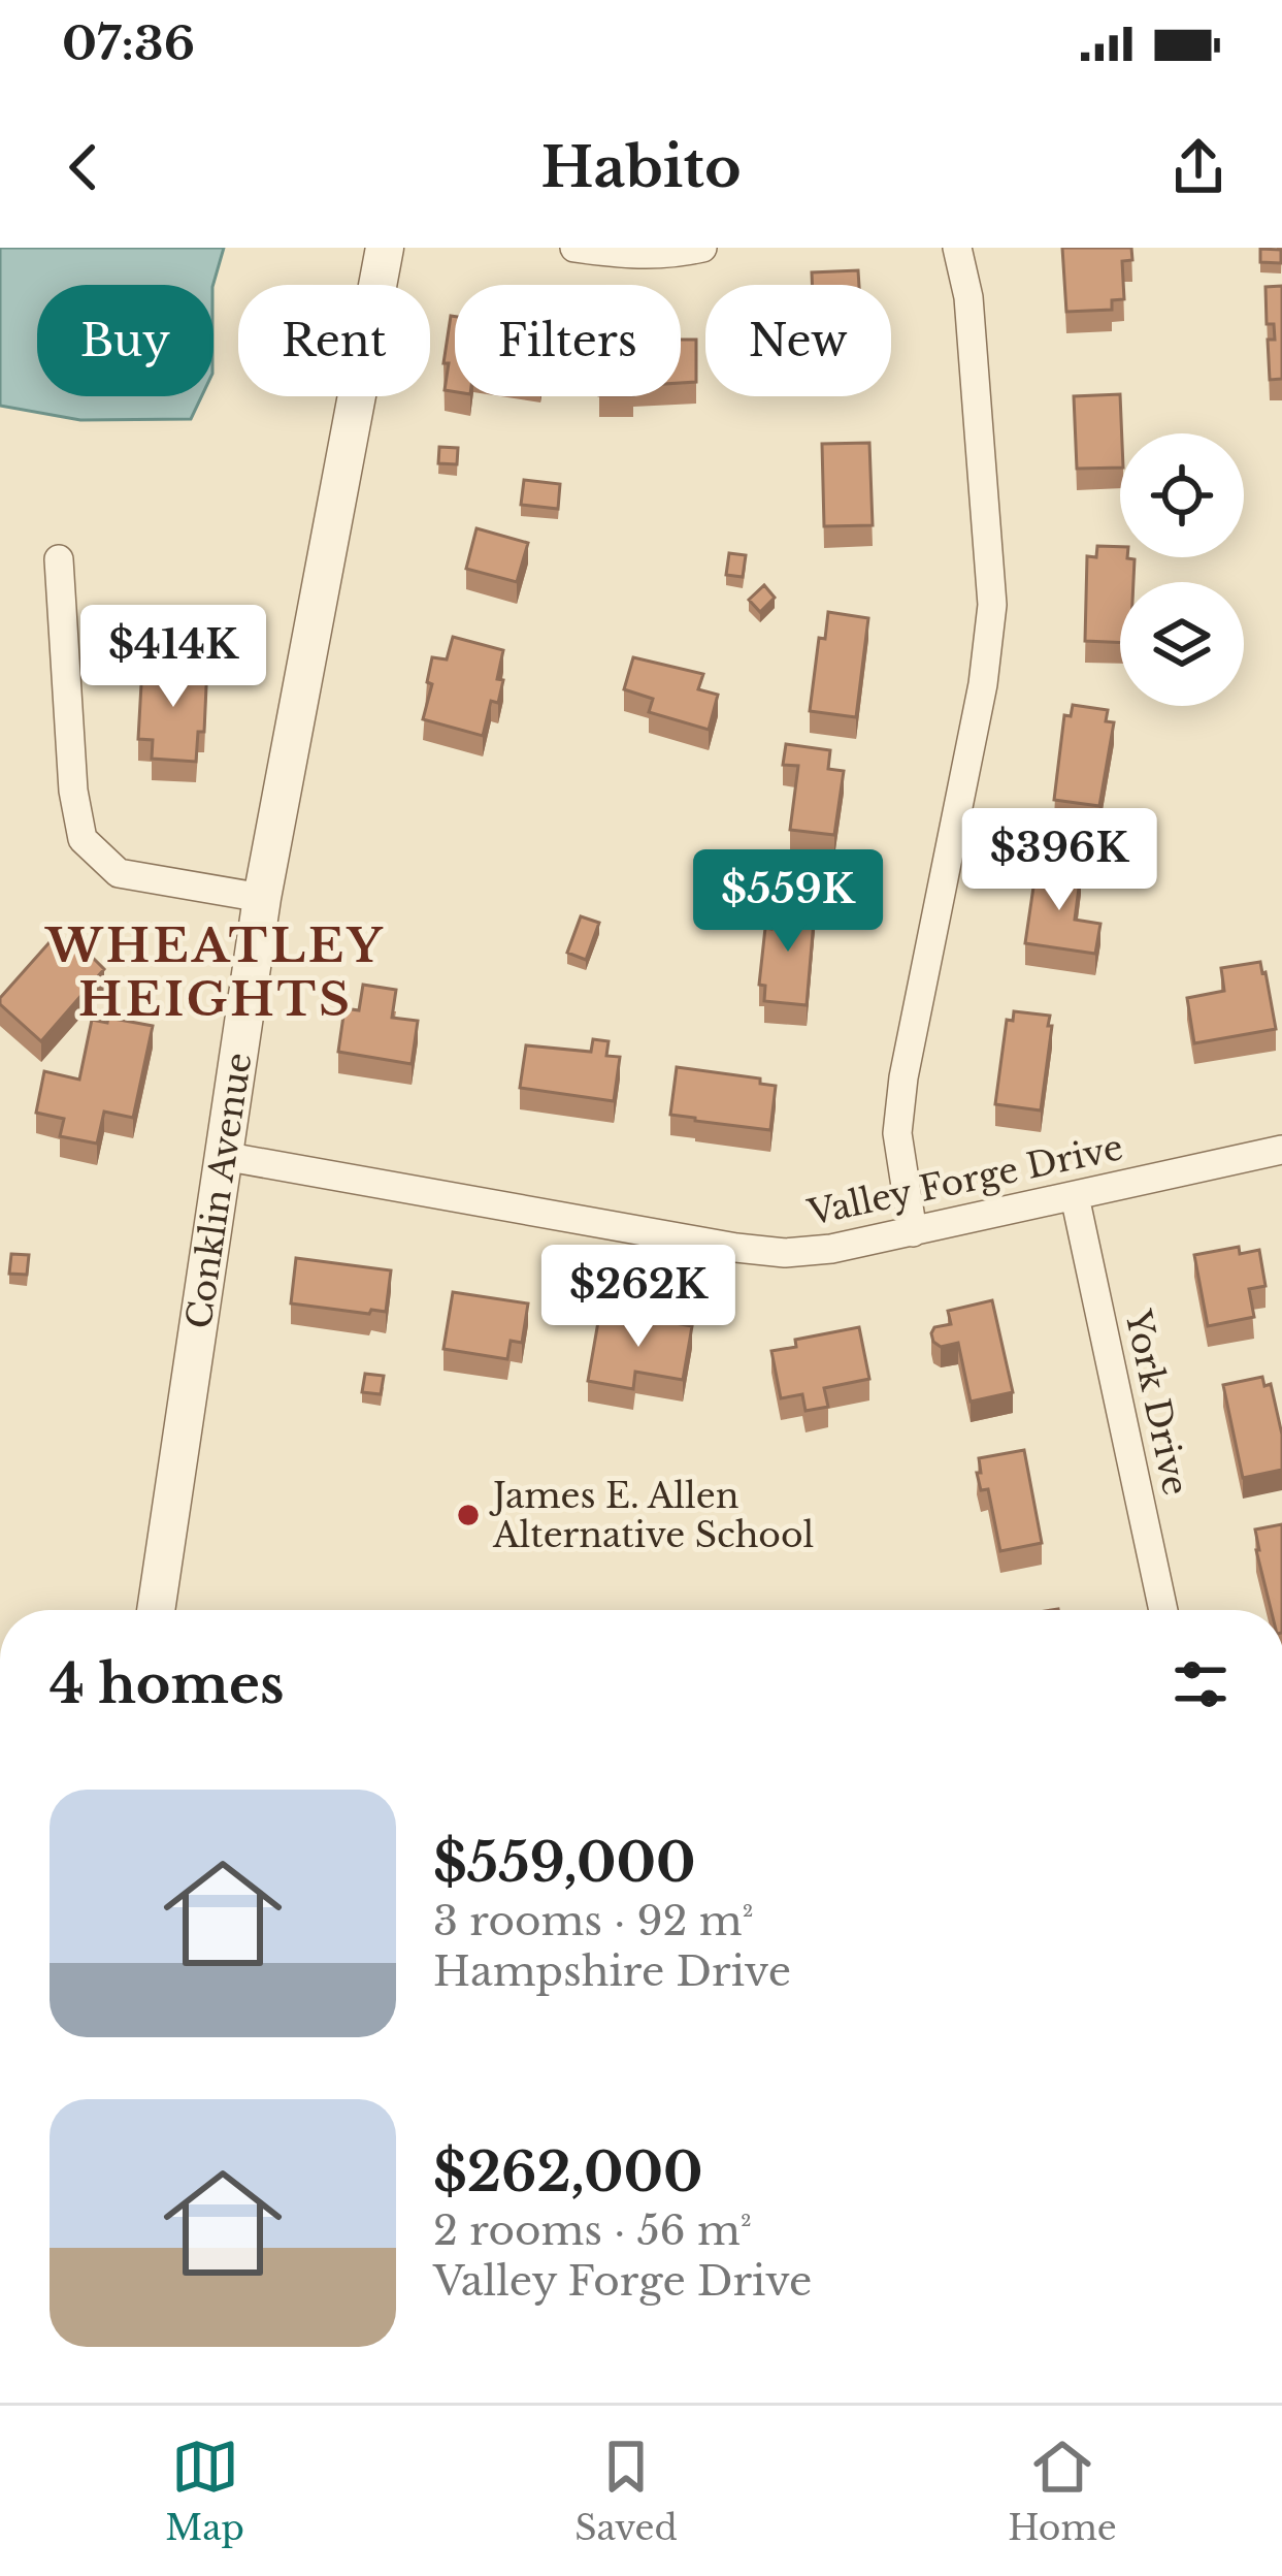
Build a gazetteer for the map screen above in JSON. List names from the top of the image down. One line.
{"streets":{"street":["Valley Forge Drive","Conklin Avenue","York Drive"]},"crossings":[["Valley Forge Drive","Conklin Avenue"],["Valley Forge Drive","York Drive"]],"districts":["WHEATLEY HEIGHTS"],"places":["James E. Allen Alternative School"],"page":{"status":"07:36","header":"Habito","chip":["Buy","Rent","Filters","New"],"price":["$414K","$396K","$559K","$262K"],"heading":"4 homes","list":[{"name":"$559,000","note":"3 rooms · 92 m² · Hampshire Drive"},{"name":"$262,000","note":"2 rooms · 56 m² · Valley Forge Drive"}],"tabs":["Map","Saved","Home"]}}
